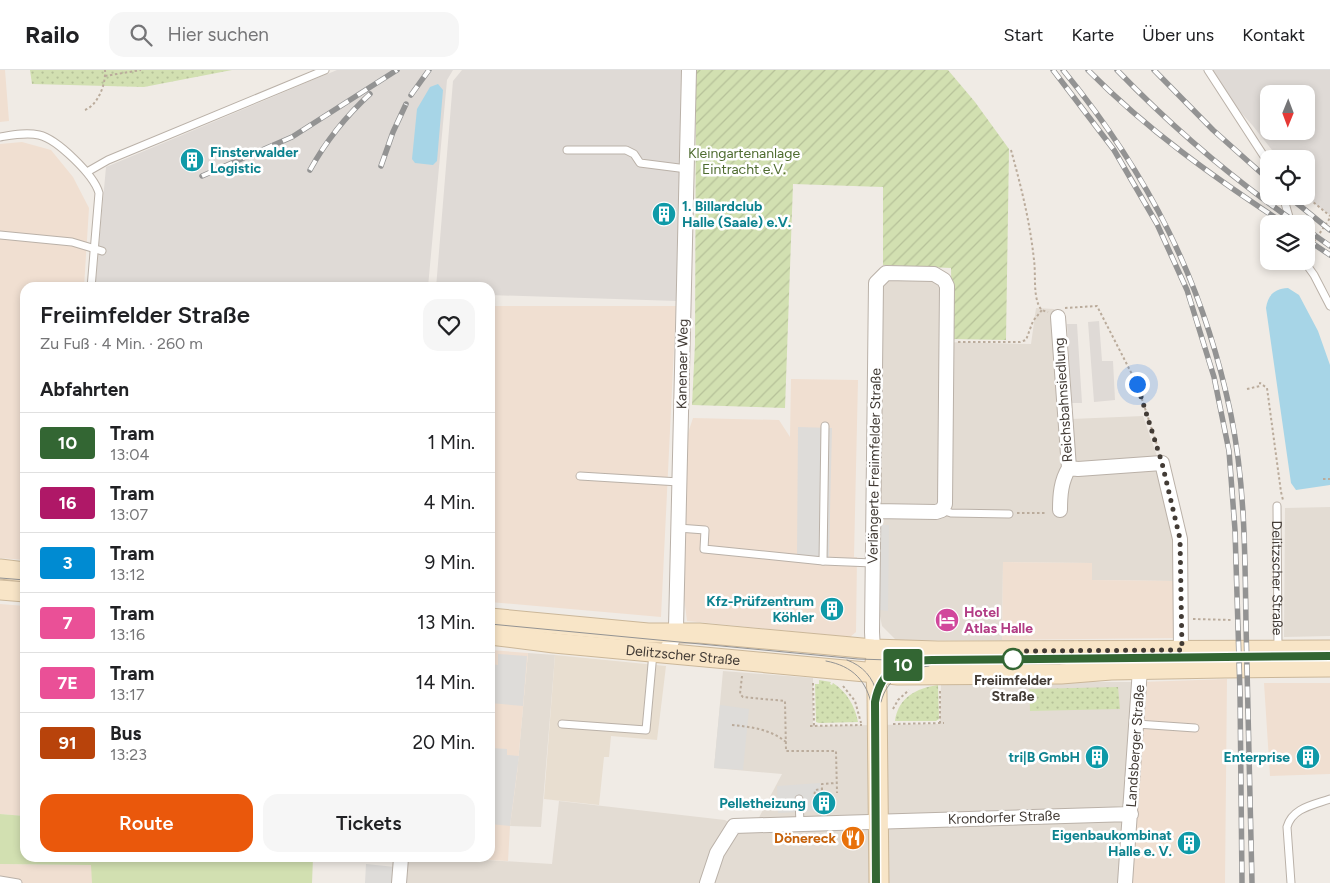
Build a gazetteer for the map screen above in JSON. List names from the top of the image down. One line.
{"streets":{"main road":["Delitzscher Straße"],"street":["Kanenaer Weg","Reichsbahnsiedlung","Verlängerte Freiimfelder Straße","Landsberger Straße","Krondorfer Straße"]},"crossings":[["Kanenaer Weg","Delitzscher Straße"],["Verlängerte Freiimfelder Straße","Delitzscher Straße"],["Delitzscher Straße","Landsberger Straße"],["Landsberger Straße","Krondorfer Straße"]],"parks":["Kleingartenanlage Eintracht e.V."],"places":{"building":["Finsterwalder Logistic","1. Billardclub Halle (Saale) e.V.","Kfz-Prüfzentrum Köhler","tri|B GmbH","Enterprise","Pelletheizung","Eigenbaukombinat Halle e. V."],"hotel":["Hotel Atlas Halle"],"other":["Freiimfelder Straße"],"restaurant":["Dönereck"]},"lines":["tram line 10"],"north":"bottom","page":{"header":"Railo","search":"Hier suchen","nav":["Start","Karte","Über uns","Kontakt"],"on_map":"10","heading":[["Freiimfelder Straße","Zu Fuß · 4 Min. · 260 m"],"Abfahrten"],"list":[{"mark":"10","name":"Tram","note":"13:04","value":"1 Min."},{"mark":"16","name":"Tram","note":"13:07","value":"4 Min."},{"mark":"3","name":"Tram","note":"13:12","value":"9 Min."},{"mark":"7","name":"Tram","note":"13:16","value":"13 Min."},{"mark":"7E","name":"Tram","note":"13:17","value":"14 Min."},{"mark":"91","name":"Bus","note":"13:23","value":"20 Min."}],"buttons":["Route","Tickets"]}}
